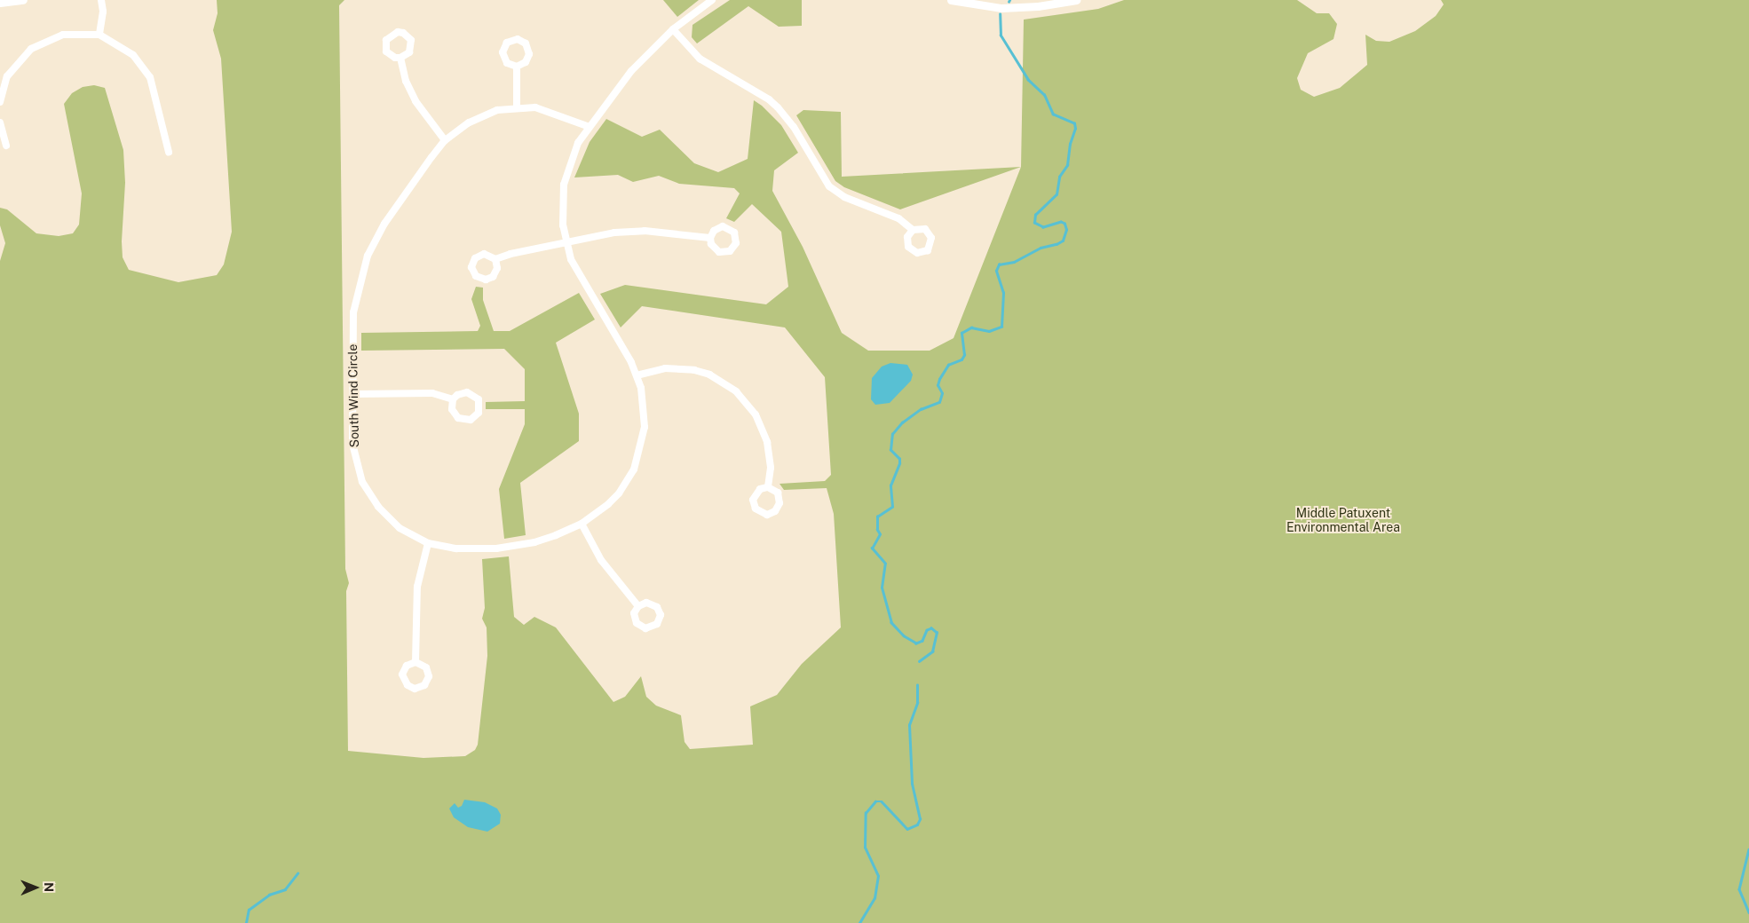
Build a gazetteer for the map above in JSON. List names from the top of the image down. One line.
{"streets":{"street":["South Wind Circle"]},"parks":["Middle Patuxent Environmental Area"],"north":"right"}
